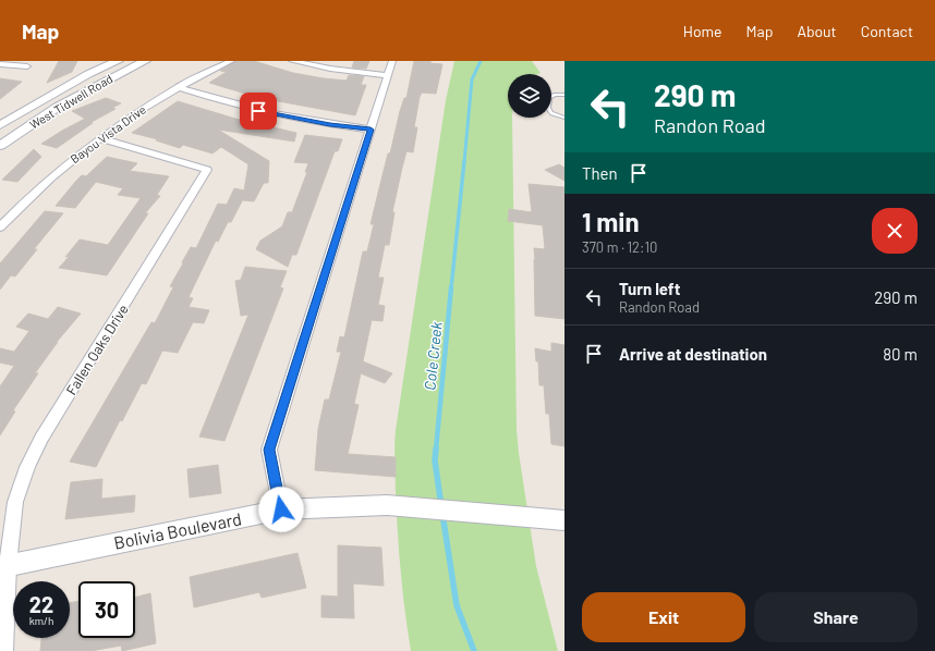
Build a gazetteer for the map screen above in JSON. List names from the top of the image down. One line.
{"streets":{"main road":["West Tidwell Road","Bolivia Boulevard"],"street":["Bayou Vista Drive","Fallen Oaks Drive"]},"crossings":[["Bayou Vista Drive","Fallen Oaks Drive"],["Fallen Oaks Drive","Bolivia Boulevard"]],"water":["Cole Creek"],"page":{"header":"Map","nav":["Home","Map","About","Contact"],"turn":["290 m","Randon Road"],"then":"Then","heading":["1 min","370 m · 12:10"],"list":[{"name":"Turn left","note":"Randon Road","value":"290 m"},{"name":"Arrive at destination","value":"80 m"}],"speed":"22 km/h","limit":"30","buttons":["Exit","Share"]}}
